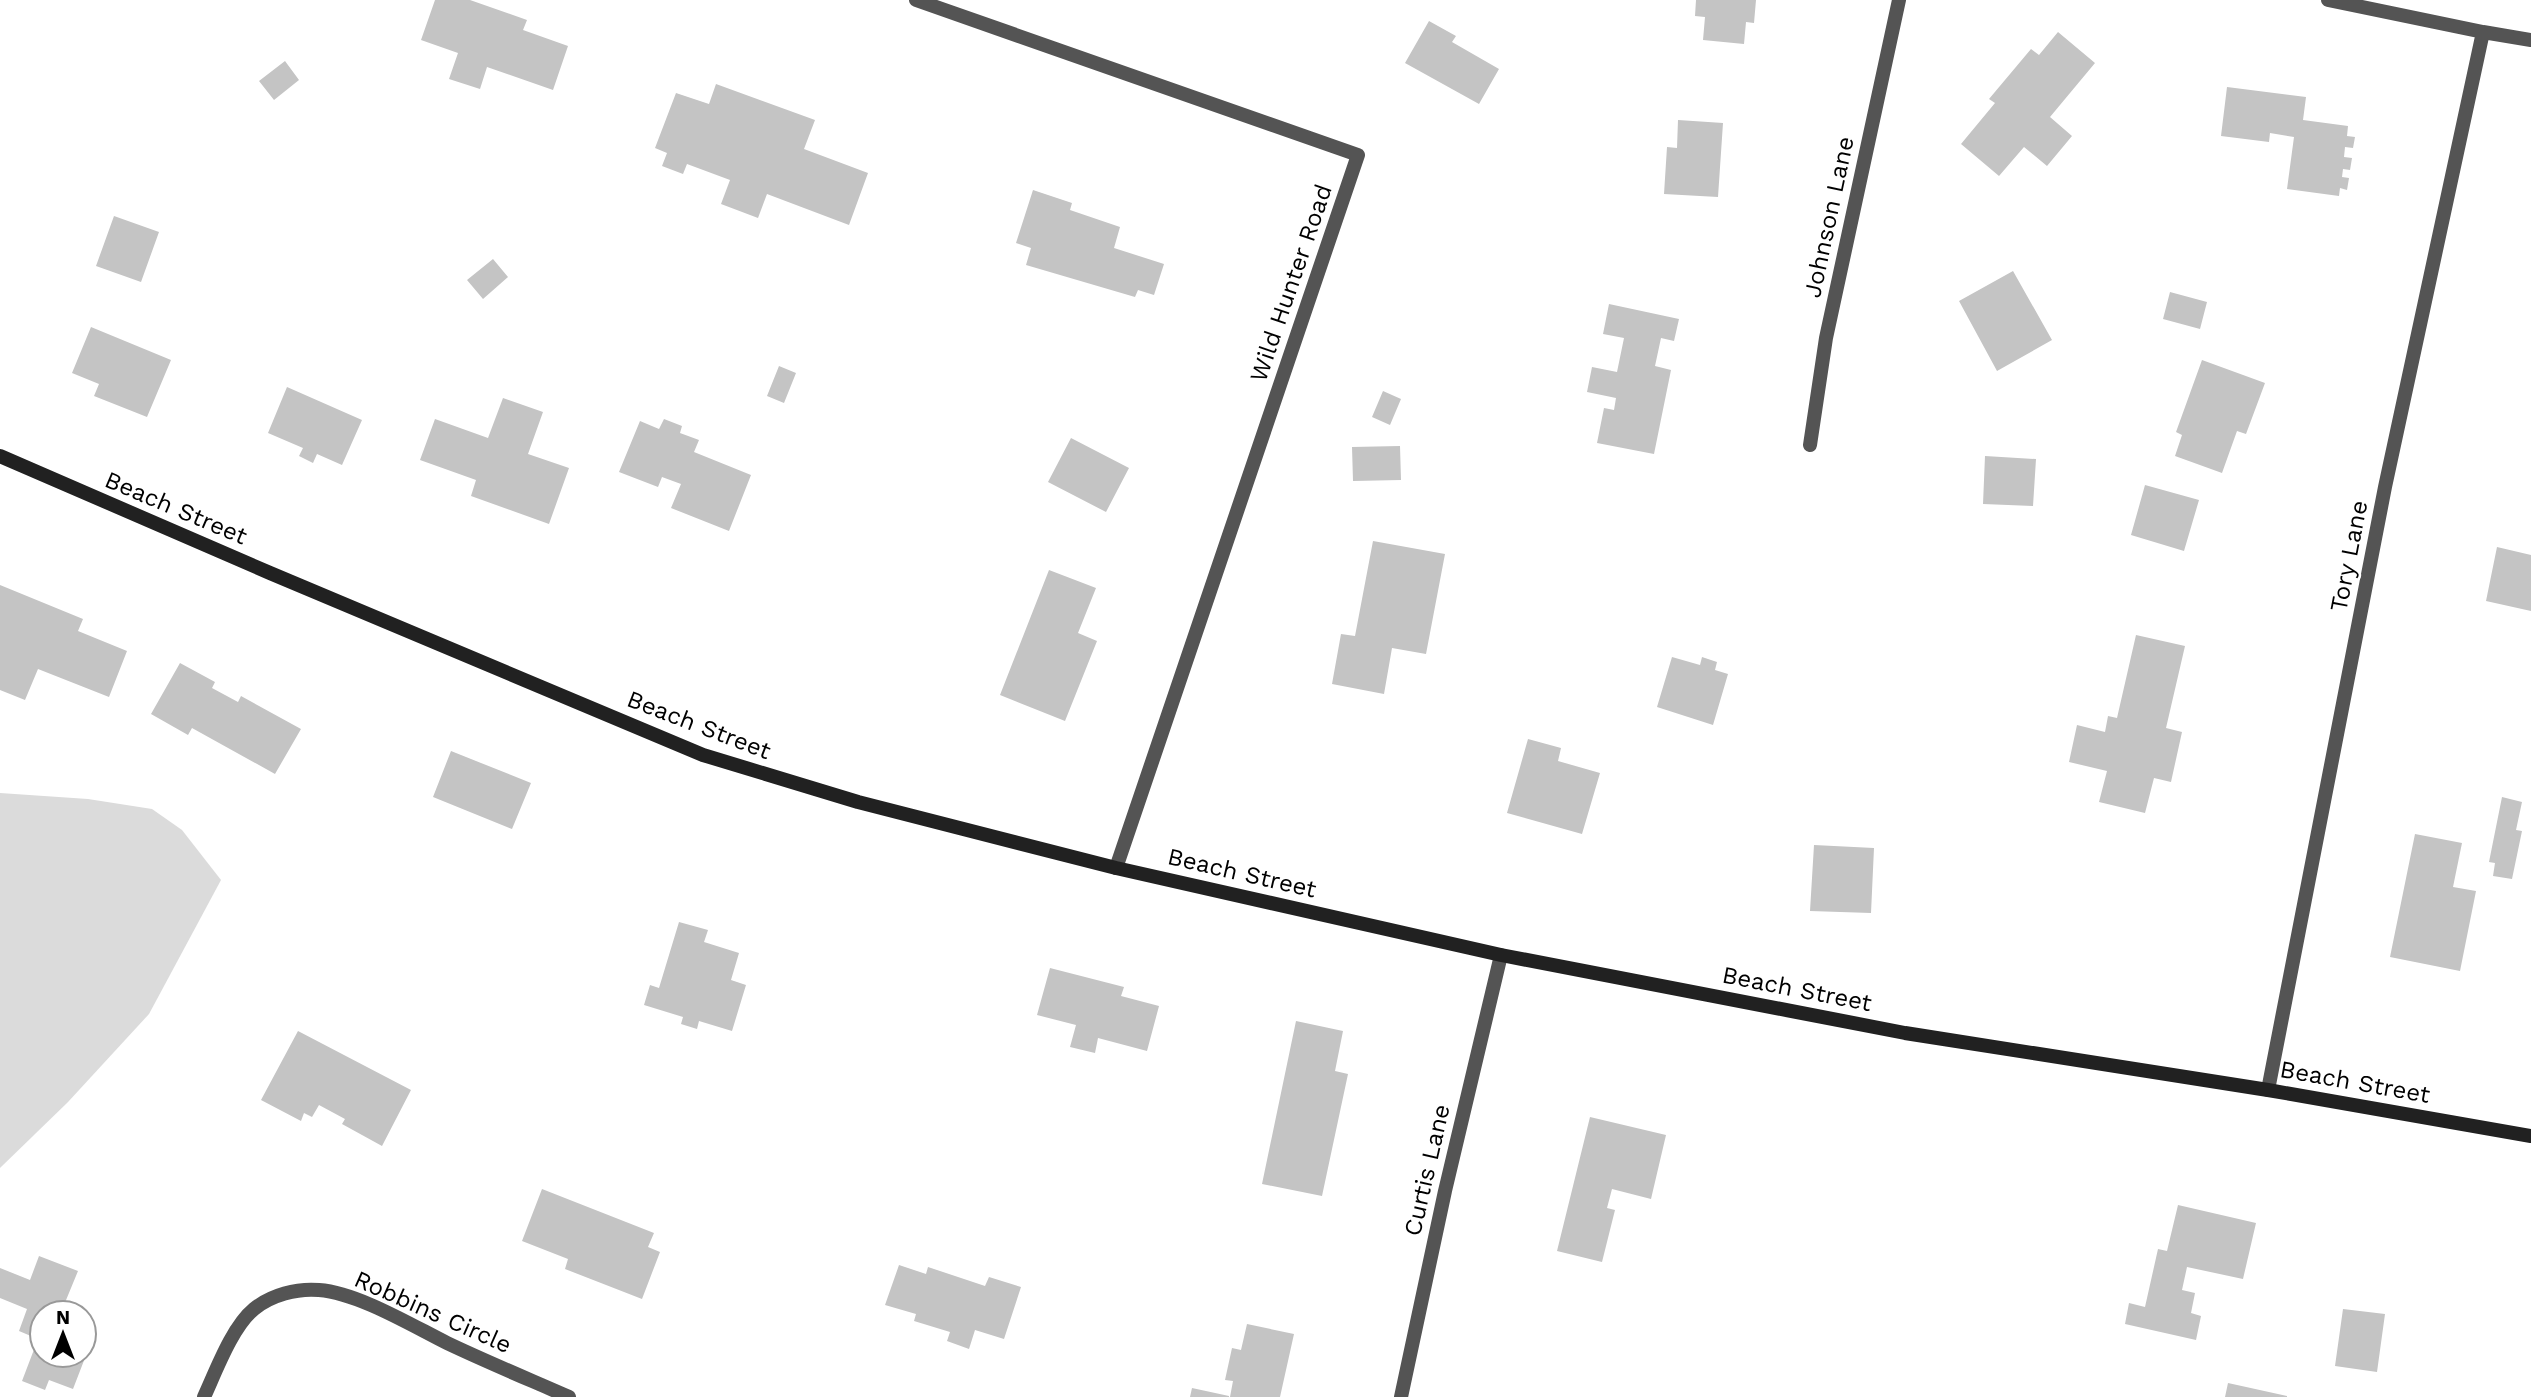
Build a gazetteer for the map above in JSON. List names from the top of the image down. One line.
{"streets":{"street":["Johnson Lane","Wild Hunter Road","Beach Street","Tory Lane","Curtis Lane","Robbins Circle"]},"crossings":[["Wild Hunter Road","Beach Street"],["Beach Street","Tory Lane"],["Beach Street","Curtis Lane"]],"north":"top"}
